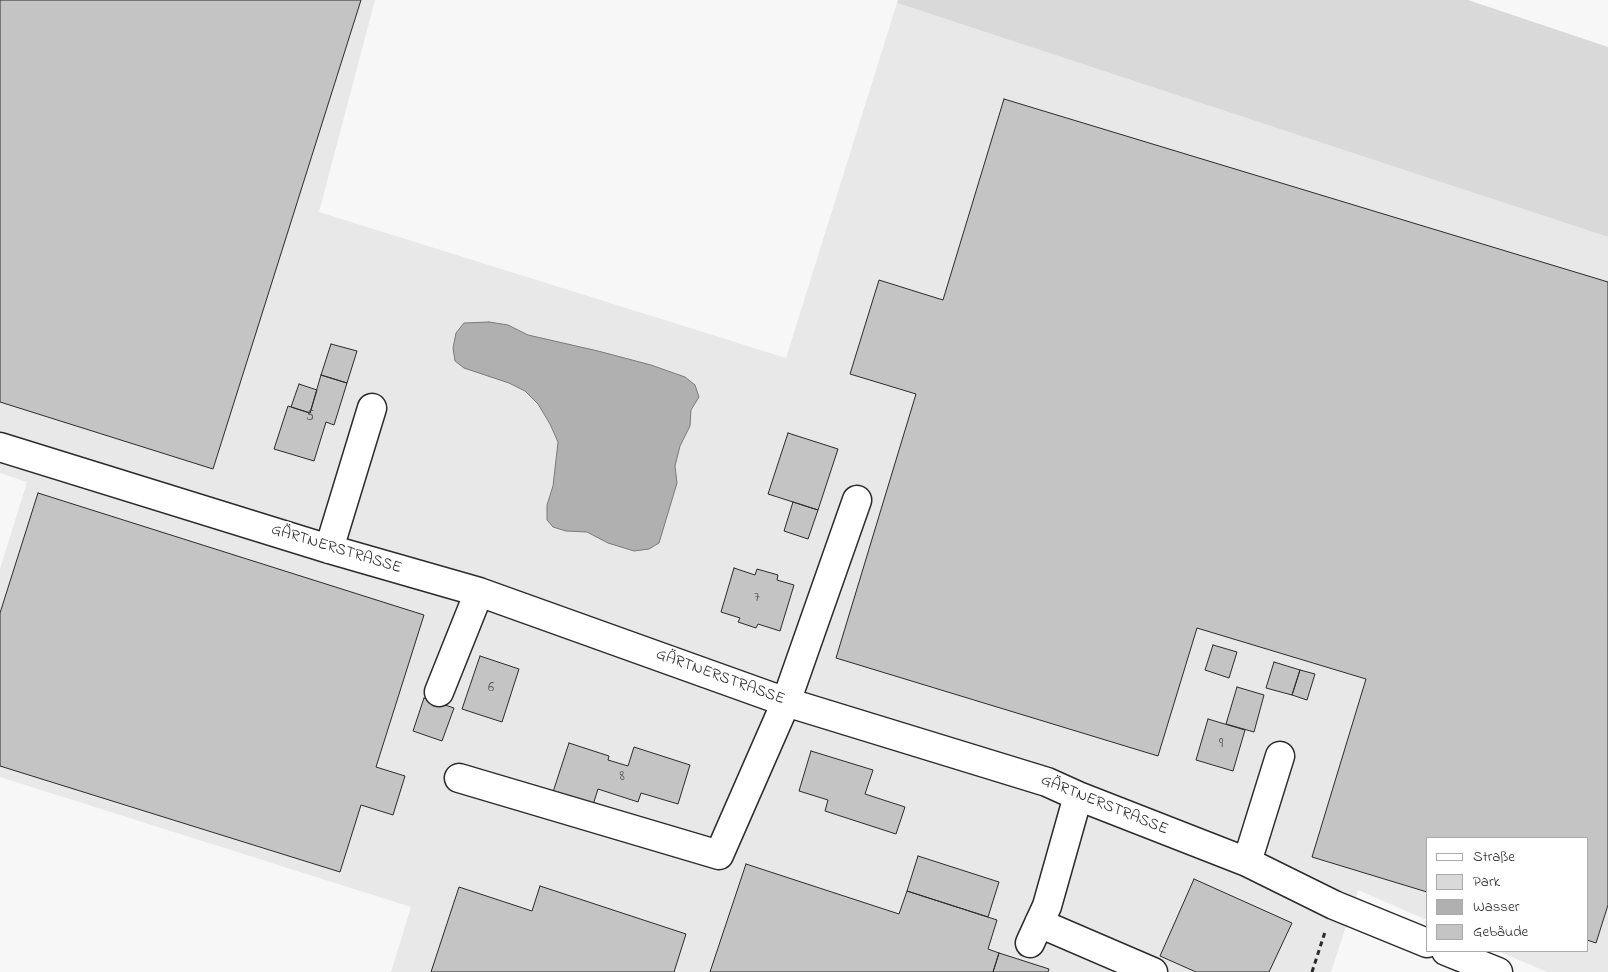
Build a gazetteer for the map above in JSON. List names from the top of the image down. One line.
{"streets":{"street":["GÄRTNERSTRASSE"]},"house_numbers":["5","7","6","9","8"],"legend":["Straße","Park","Wasser","Gebäude"]}
